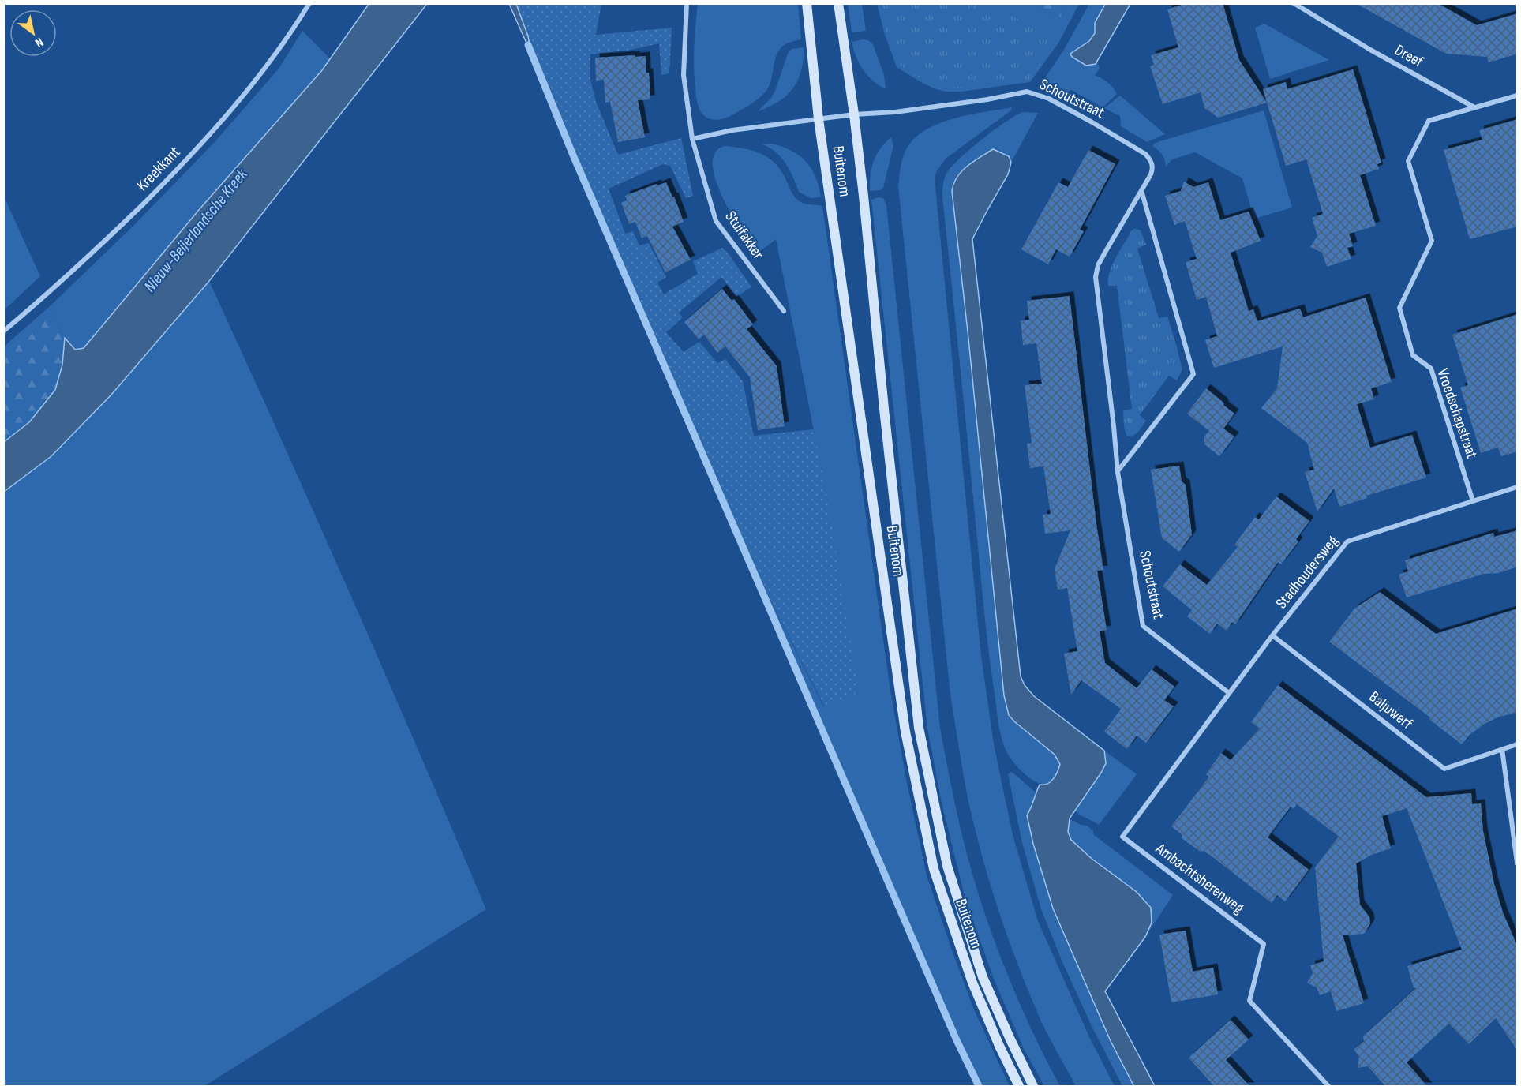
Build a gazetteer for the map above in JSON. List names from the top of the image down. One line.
{"streets":{"main road":["Buitenom"],"street":["Dreef","Schoutstraat","Kreekkant","Stuifakker","Vroedschapstraat","Stadhoudersweg","Baljuwerf","Ambachtsherenweg"]},"crossings":[["Dreef","Vroedschapstraat"],["Schoutstraat","Buitenom"],["Schoutstraat","Stadhoudersweg"],["Schoutstraat","Ambachtsherenweg"],["Vroedschapstraat","Stadhoudersweg"],["Stadhoudersweg","Baljuwerf"],["Stadhoudersweg","Ambachtsherenweg"]],"water":["Nieuw-Beijerlandsche Kreek"],"north":"bottom right"}
